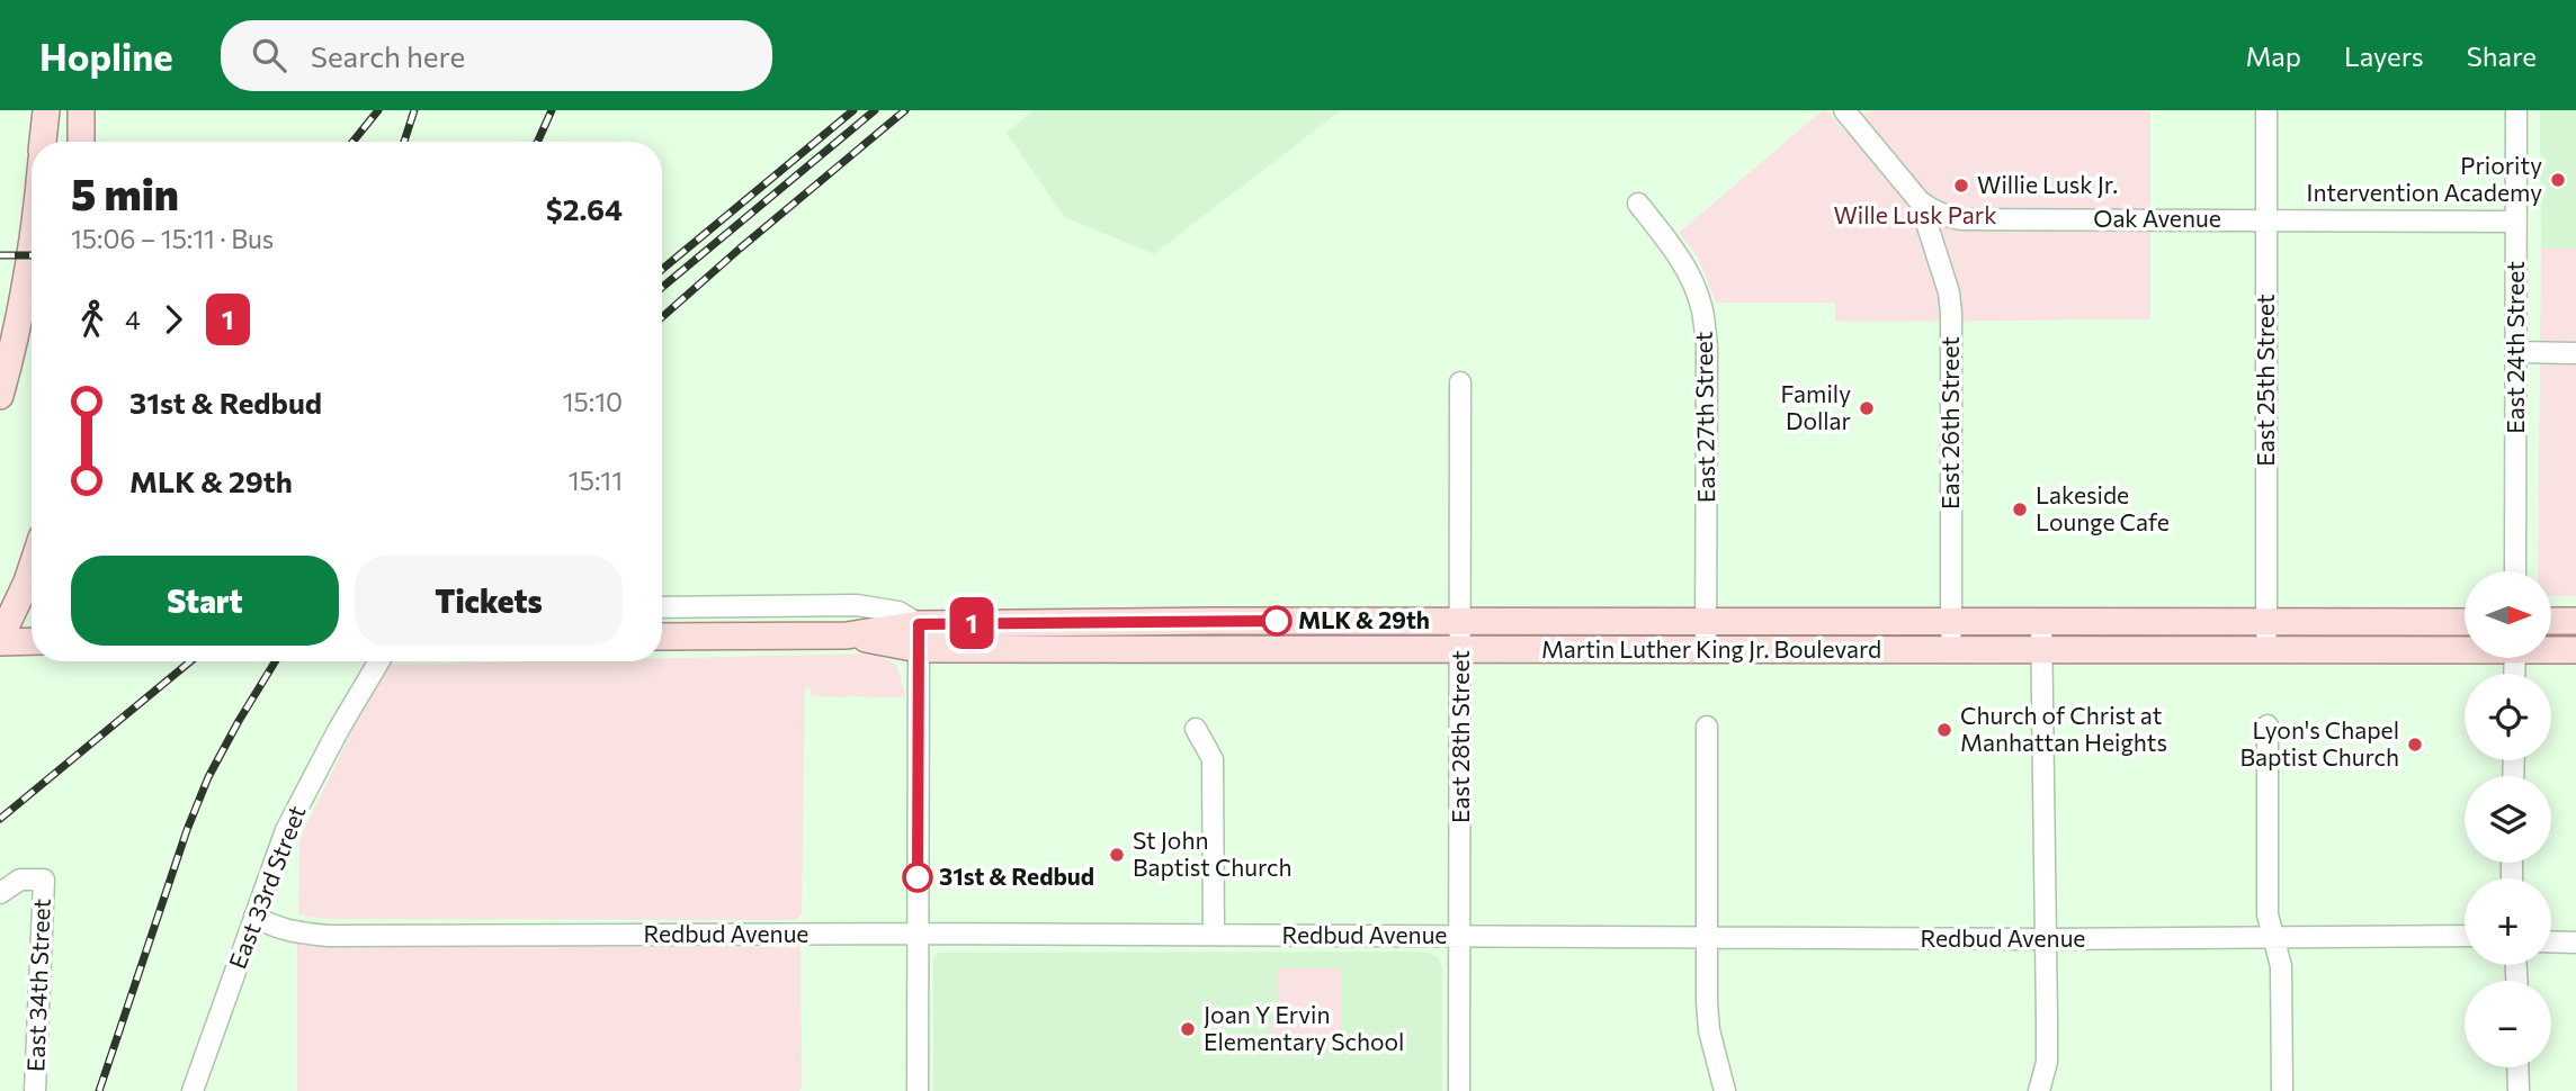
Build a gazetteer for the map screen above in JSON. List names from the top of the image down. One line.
{"streets":{"main road":["Martin Luther King Jr. Boulevard"],"street":["Oak Avenue","East 24th Street","East 25th Street","East 27th Street","East 26th Street","East 28th Street","East 33rd Street","Redbud Avenue","East 34th Street"]},"crossings":[["Oak Avenue","East 24th Street"],["Oak Avenue","East 25th Street"],["Oak Avenue","East 26th Street"],["East 25th Street","Martin Luther King Jr. Boulevard"],["East 27th Street","Martin Luther King Jr. Boulevard"],["East 26th Street","Martin Luther King Jr. Boulevard"],["Martin Luther King Jr. Boulevard","East 28th Street"],["East 28th Street","Redbud Avenue"],["East 33rd Street","Redbud Avenue"]],"parks":["Wille Lusk Park"],"places":["Priority Intervention Academy","Willie Lusk Jr.","Family Dollar","Lakeside Lounge Cafe","MLK & 29th","Church of Christ at Manhattan Heights","Lyon's Chapel Baptist Church","St John Baptist Church","31st & Redbud","Joan Y Ervin Elementary School"],"lines":["bus line 1"],"north":"right","page":{"header":"Hopline","search":"Search here","nav":["Map","Layers","Share"],"on_map":"1","heading":["5 min","15:06 – 15:11 · Bus","$2.64"],"legs":["4","1"],"list":[{"name":"31st & Redbud","value":"15:10"},{"name":"MLK & 29th","value":"15:11"}],"buttons":["Start","Tickets"],"map_buttons":["+","−"]}}
